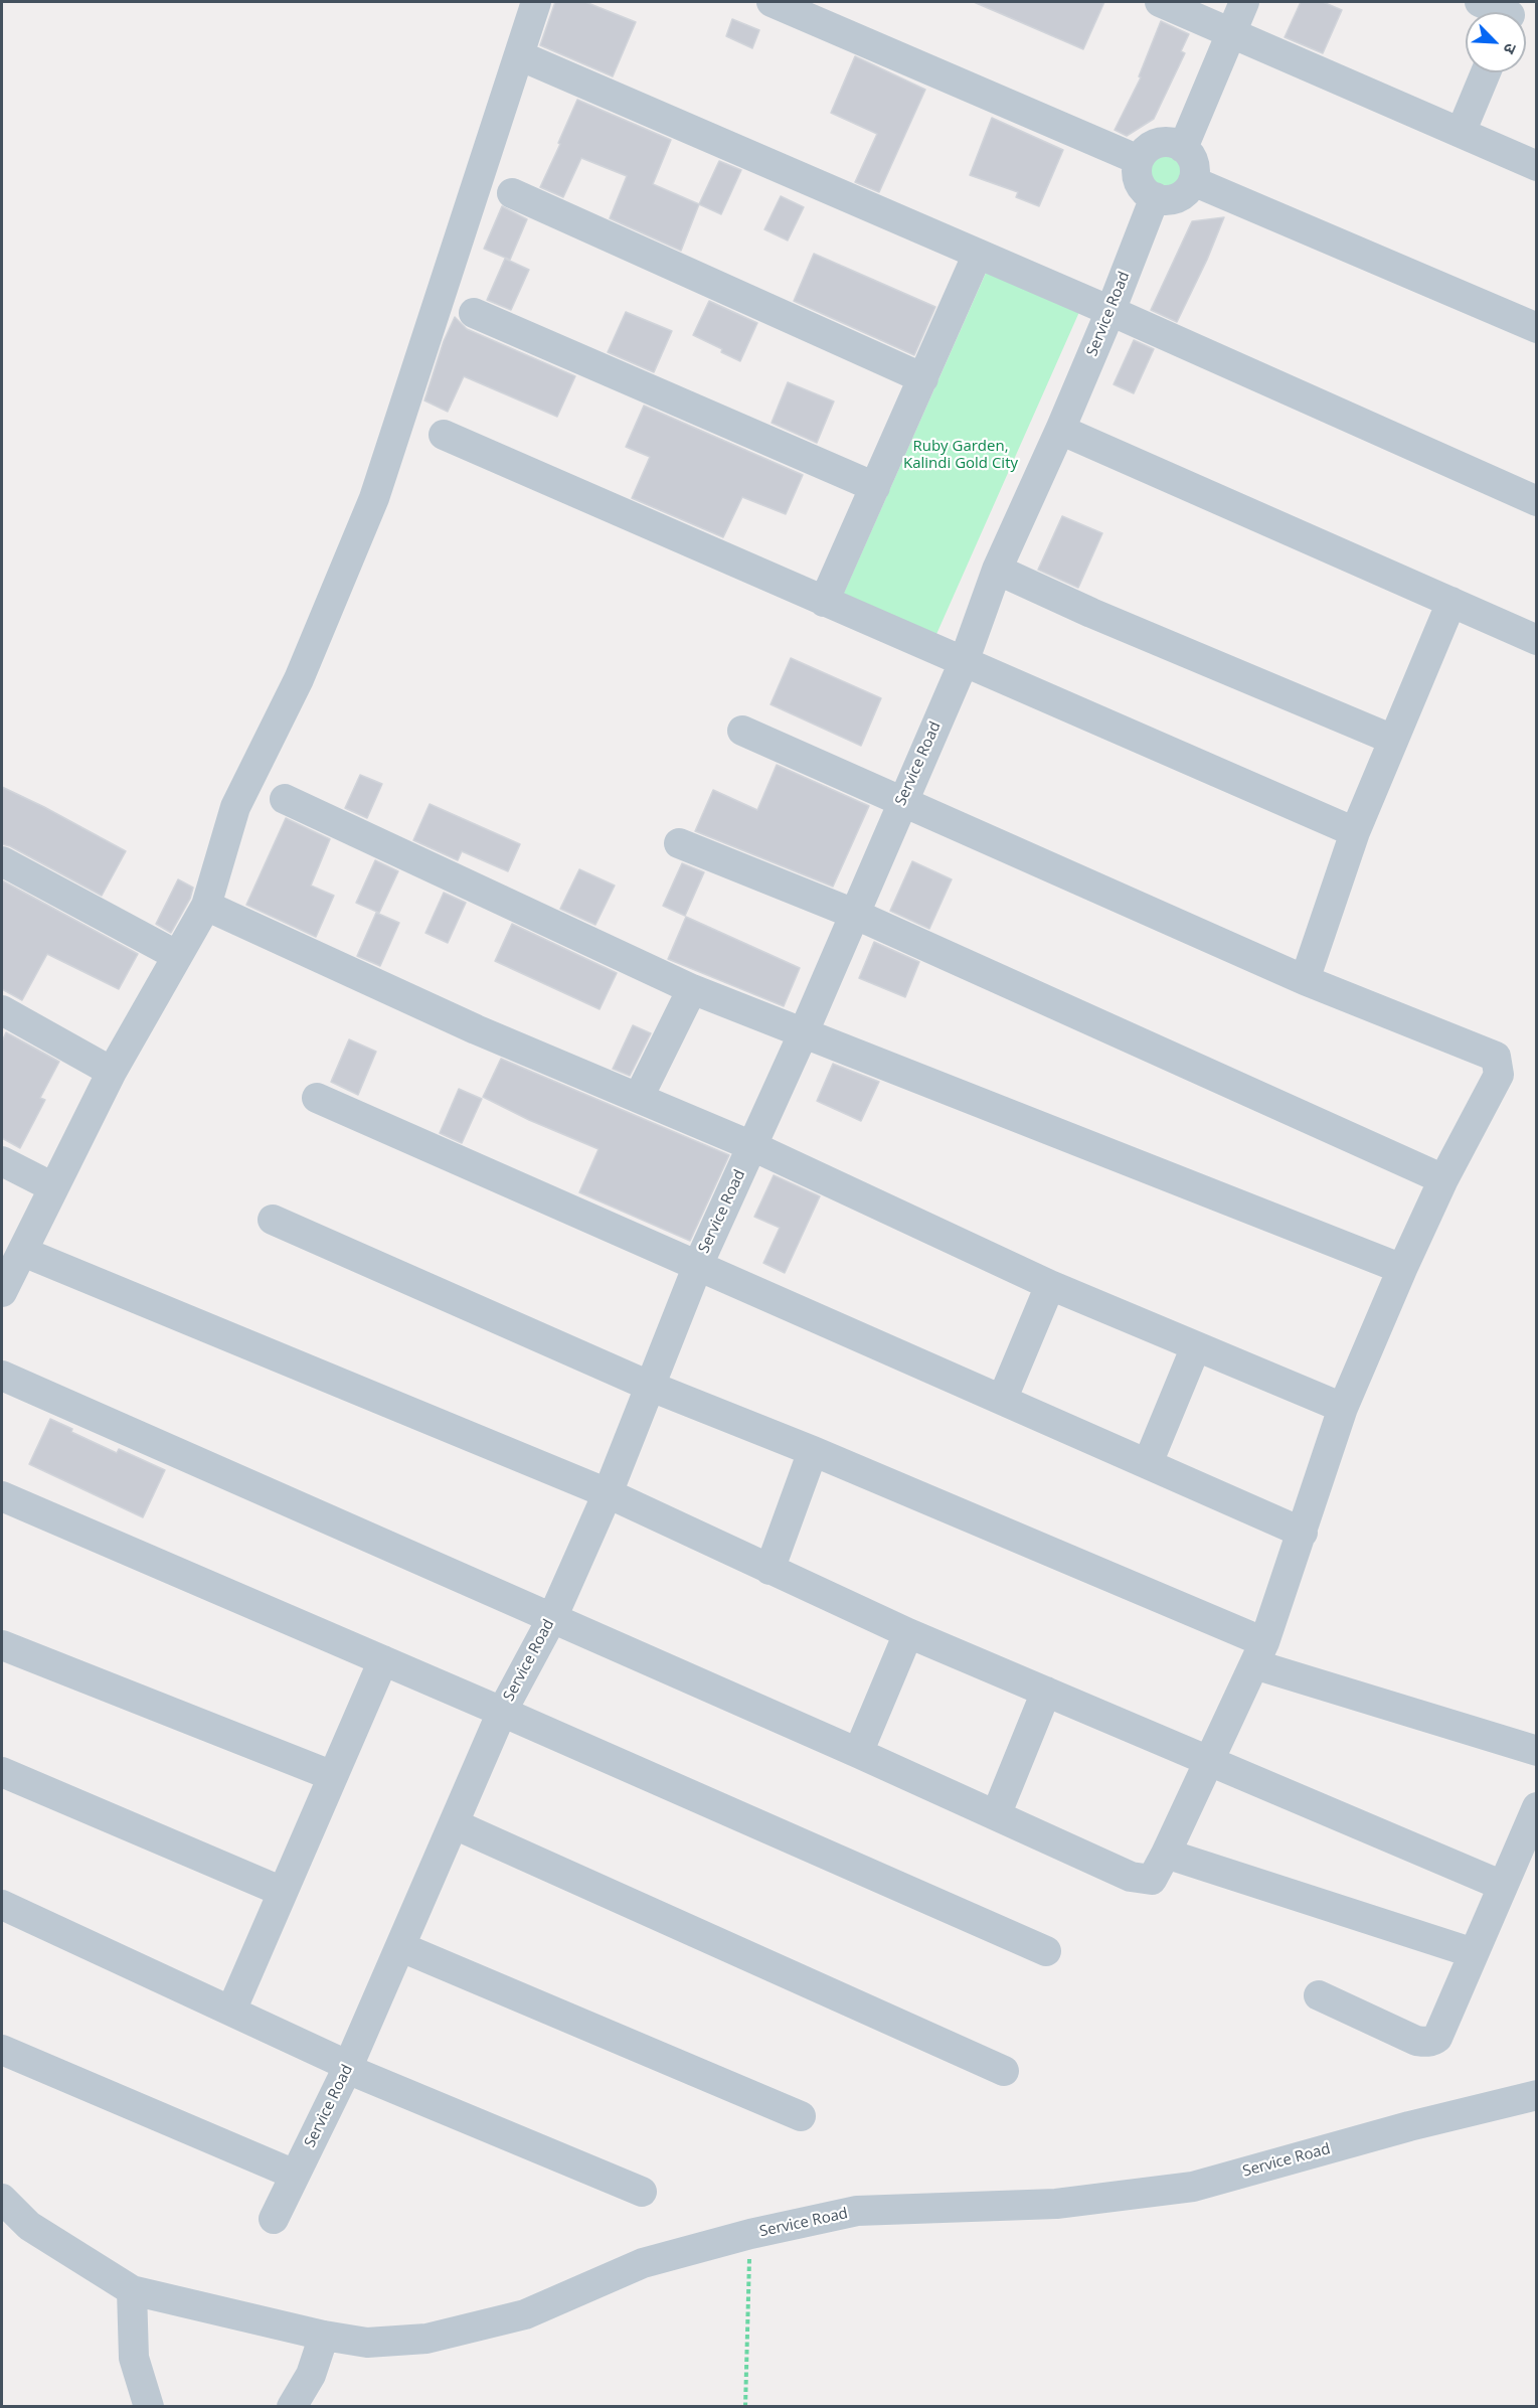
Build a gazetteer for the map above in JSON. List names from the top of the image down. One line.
{"streets":{"street":["Service Road"]},"parks":["Ruby Garden, Kalindi Gold City"],"north":"bottom right"}
